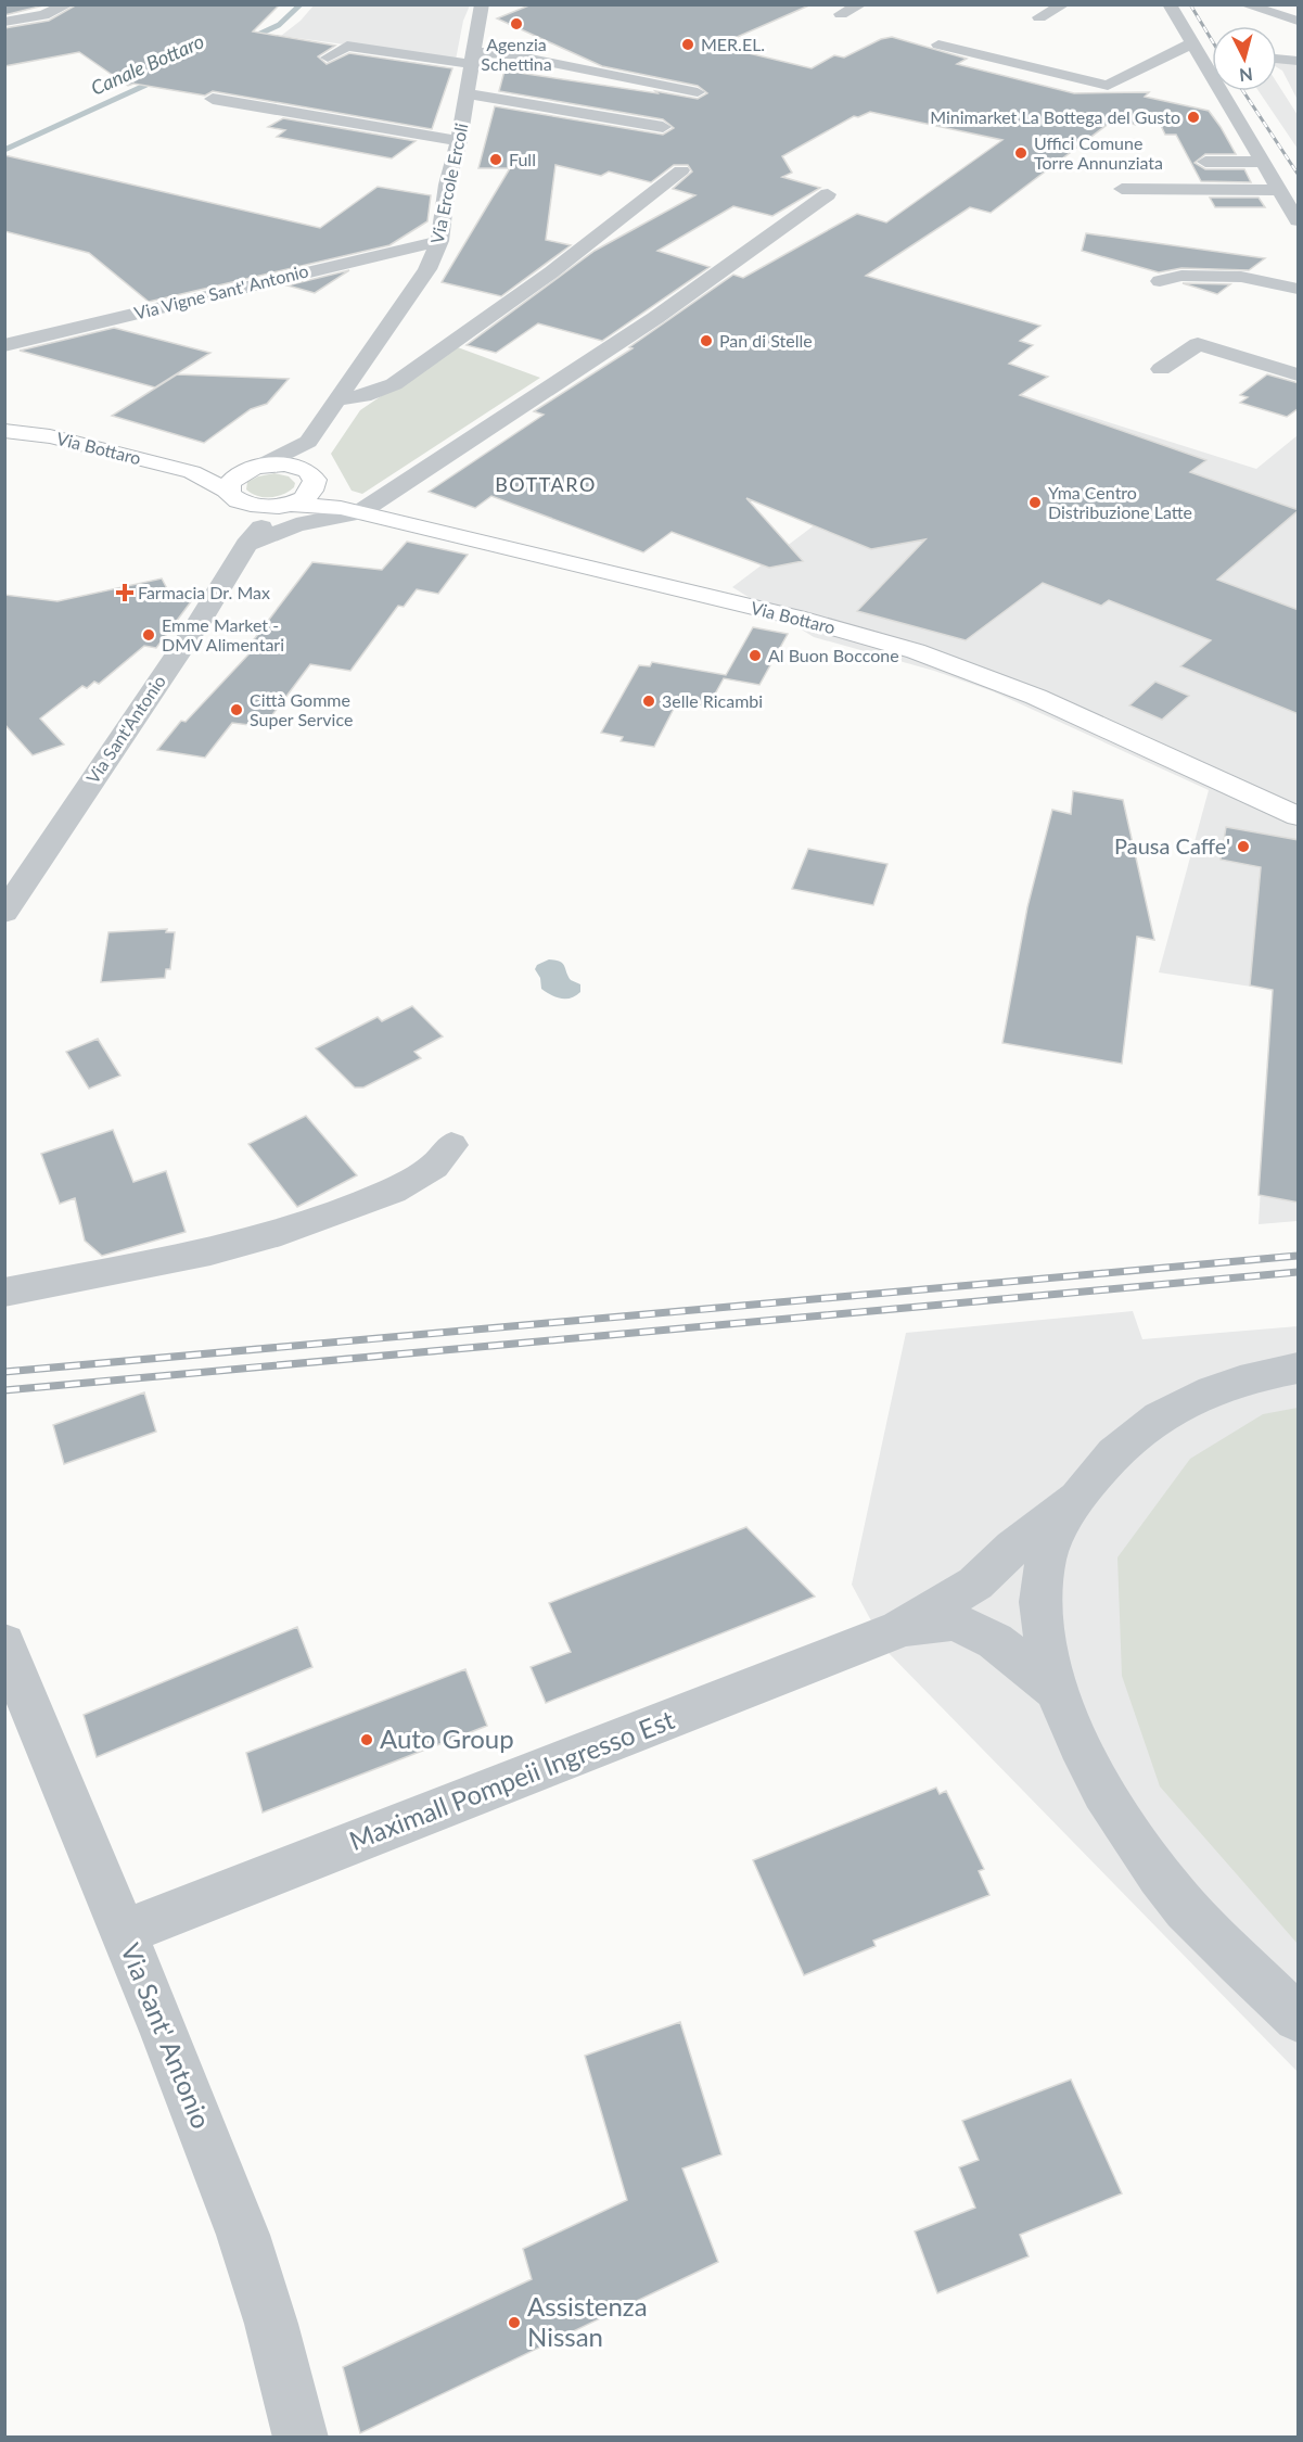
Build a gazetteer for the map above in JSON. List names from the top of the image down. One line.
{"streets":{"main road":["Via Bottaro"],"street":["Via Ercole Ercoli","Via Vigne Sant' Antonio","Via Sant'Antonio","Maximall Pompeii Ingresso Est","Via Sant' Antonio"]},"crossings":[["Via Ercole Ercoli","Via Vigne Sant' Antonio"],["Via Ercole Ercoli","Via Bottaro"],["Via Bottaro","Via Sant'Antonio"],["Maximall Pompeii Ingresso Est","Via Sant' Antonio"]],"districts":["BOTTARO"],"water":["Canale Bottaro"],"places":{"other":["Agenzia Schettina","MER.EL.","Minimarket La Bottega del Gusto","Uffici Comune Torre Annunziata","Full","Pan di Stelle","Yma Centro Distribuzione Latte","Emme Market - DMV Alimentari","Al Buon Boccone","3elle Ricambi","Città Gomme Super Service","Pausa Caffe'","Auto Group","Assistenza Nissan"],"health":["Farmacia Dr. Max"]},"north":"bottom"}
